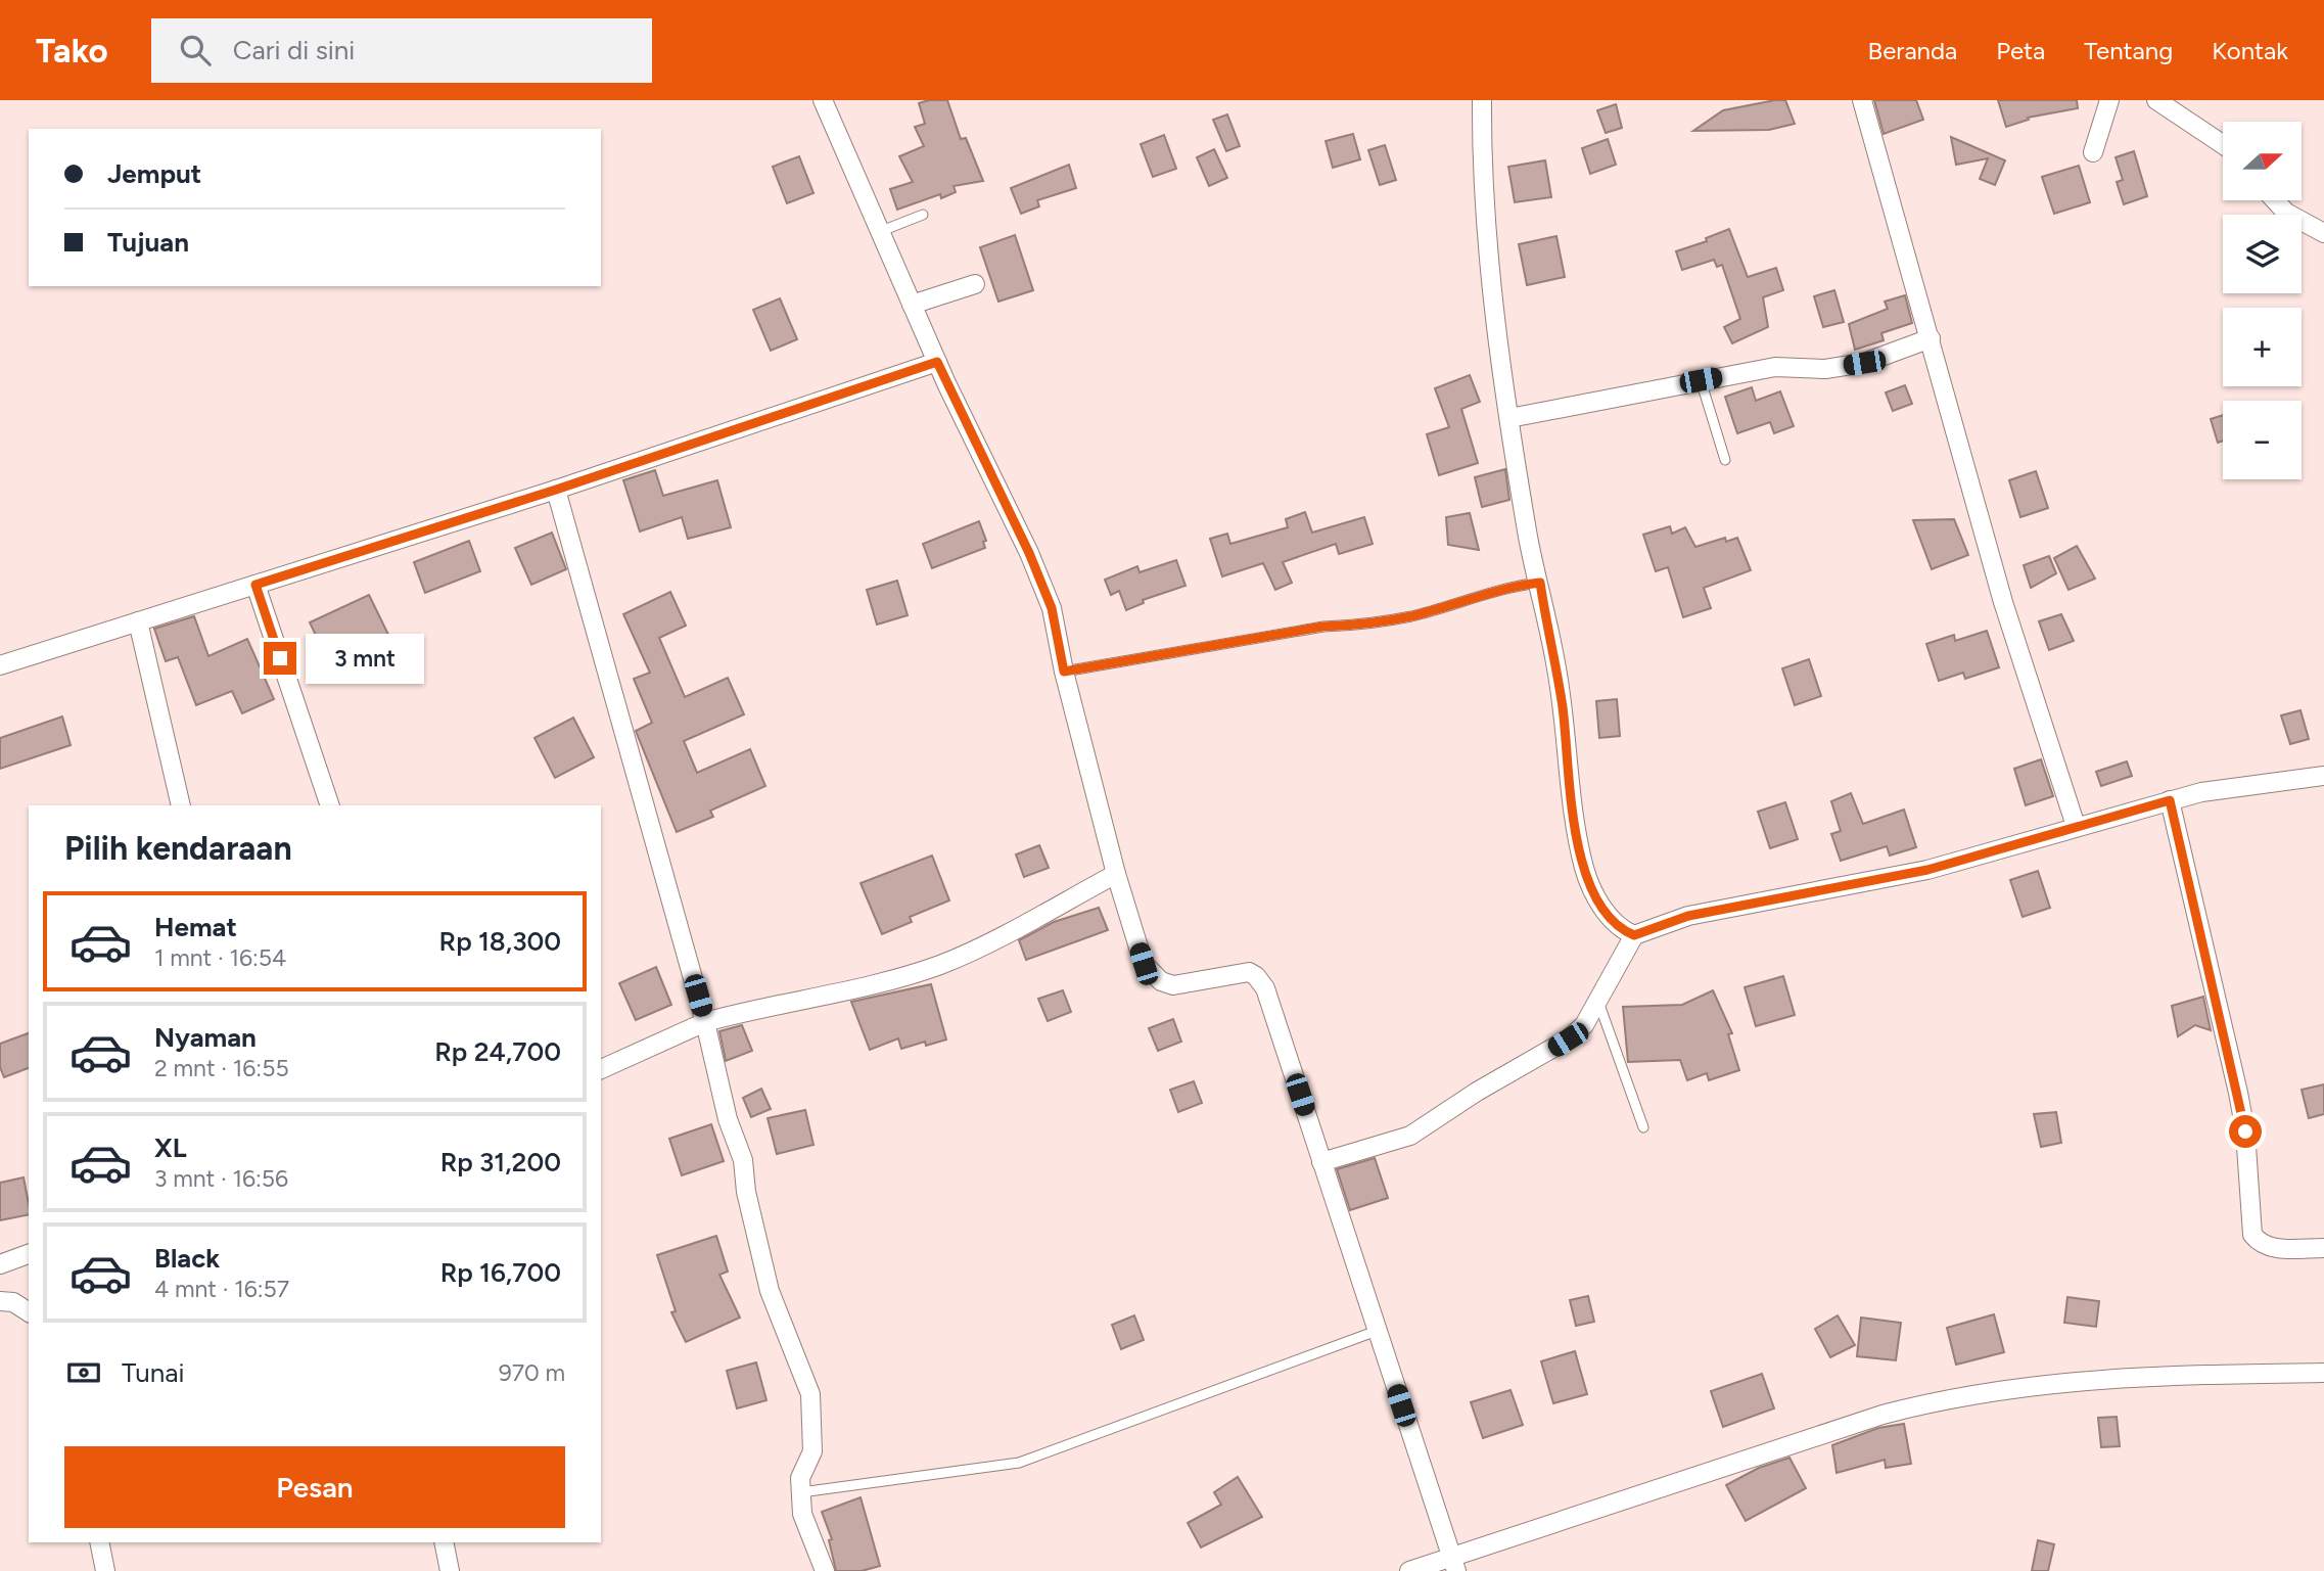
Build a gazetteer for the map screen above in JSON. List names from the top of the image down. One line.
{"north":"right","page":{"header":"Tako","search":"Cari di sini","nav":["Beranda","Peta","Tentang","Kontak"],"map_buttons":["+","−"],"banner":["Jemput","Tujuan"],"bubble":"3 mnt","heading":"Pilih kendaraan","list":[{"name":"Hemat","note":"1 mnt · 16:54","value":"Rp 18,300"},{"name":"Nyaman","note":"2 mnt · 16:55","value":"Rp 24,700"},{"name":"XL","note":"3 mnt · 16:56","value":"Rp 31,200"},{"name":"Black","note":"4 mnt · 16:57","value":"Rp 16,700"}],"pay":["Tunai","970 m"],"buttons":"Pesan"}}
